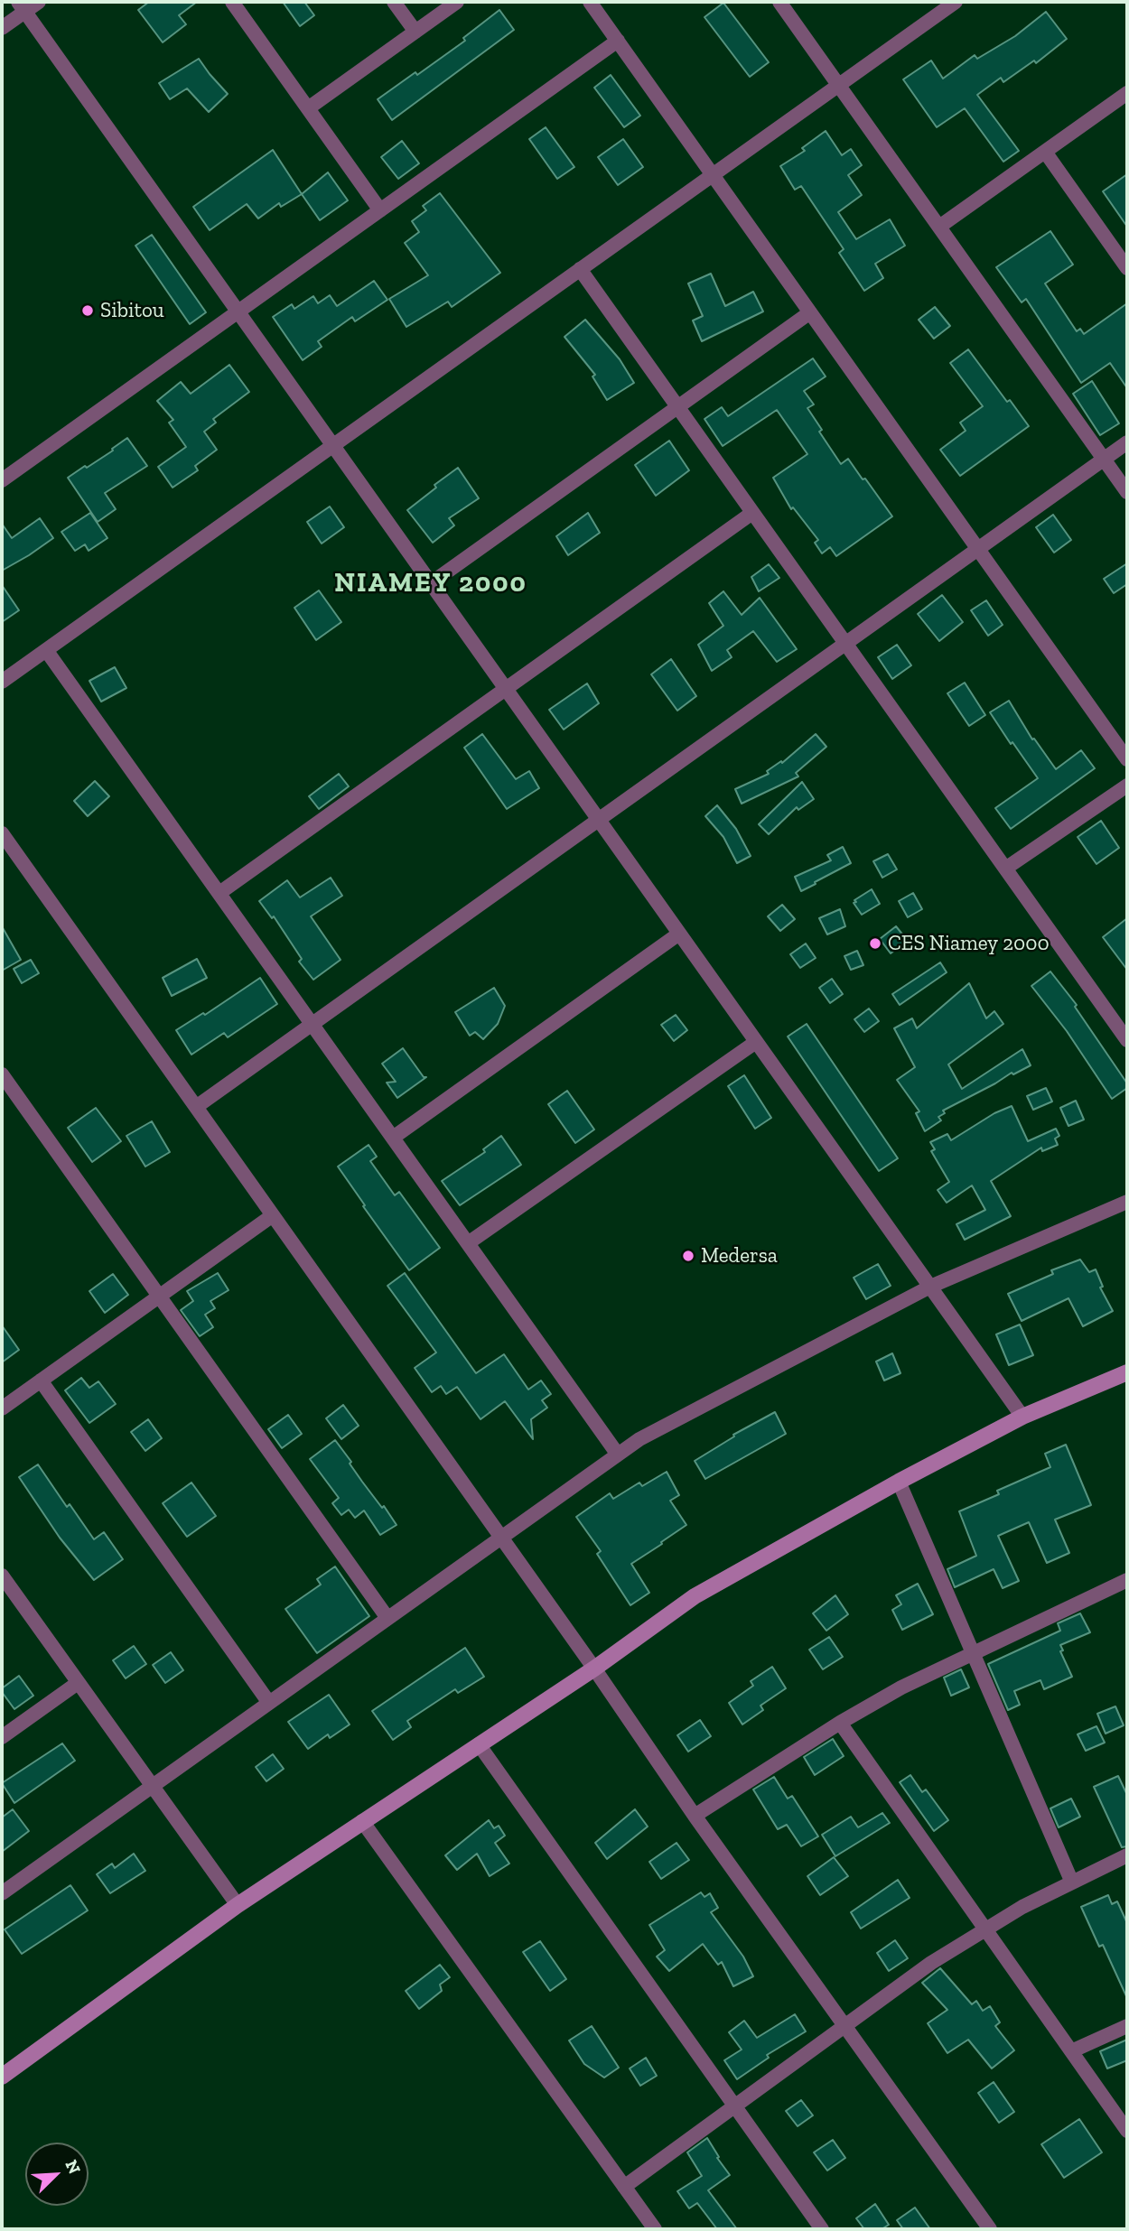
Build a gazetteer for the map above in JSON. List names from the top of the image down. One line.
{"districts":["NIAMEY 2000"],"places":["Sibitou","CES Niamey 2000","Medersa"],"north":"top right"}
